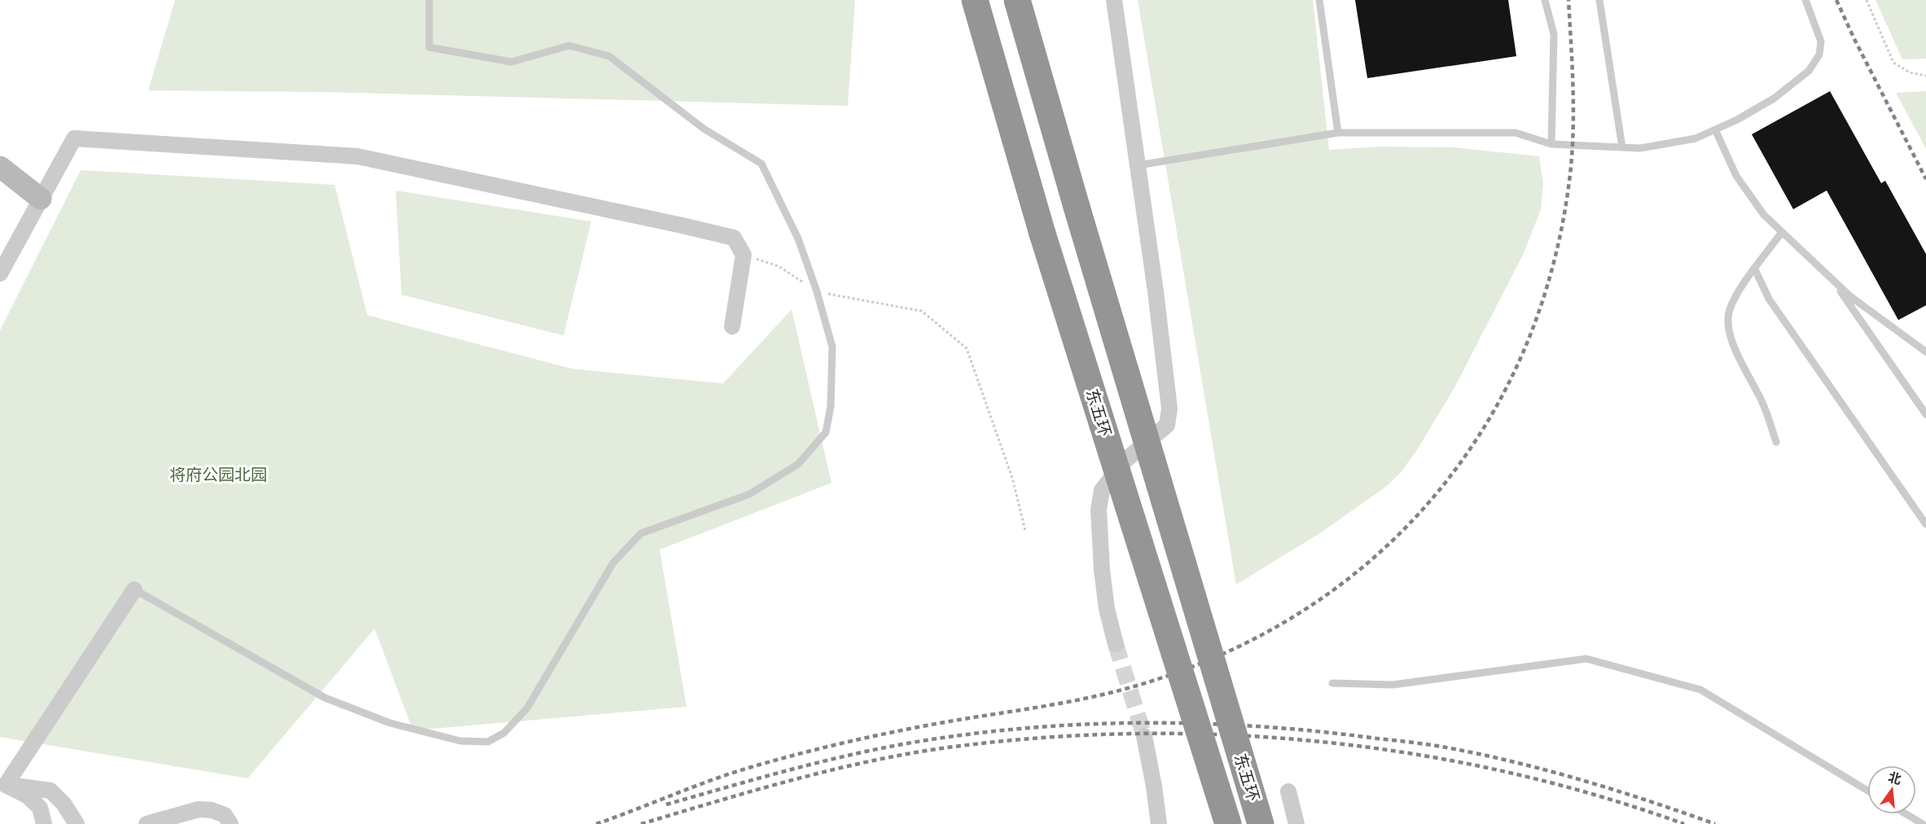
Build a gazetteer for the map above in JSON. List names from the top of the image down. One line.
{"streets":{"highway":["东五环"]},"parks":["将府公园北园"],"north":"top"}
